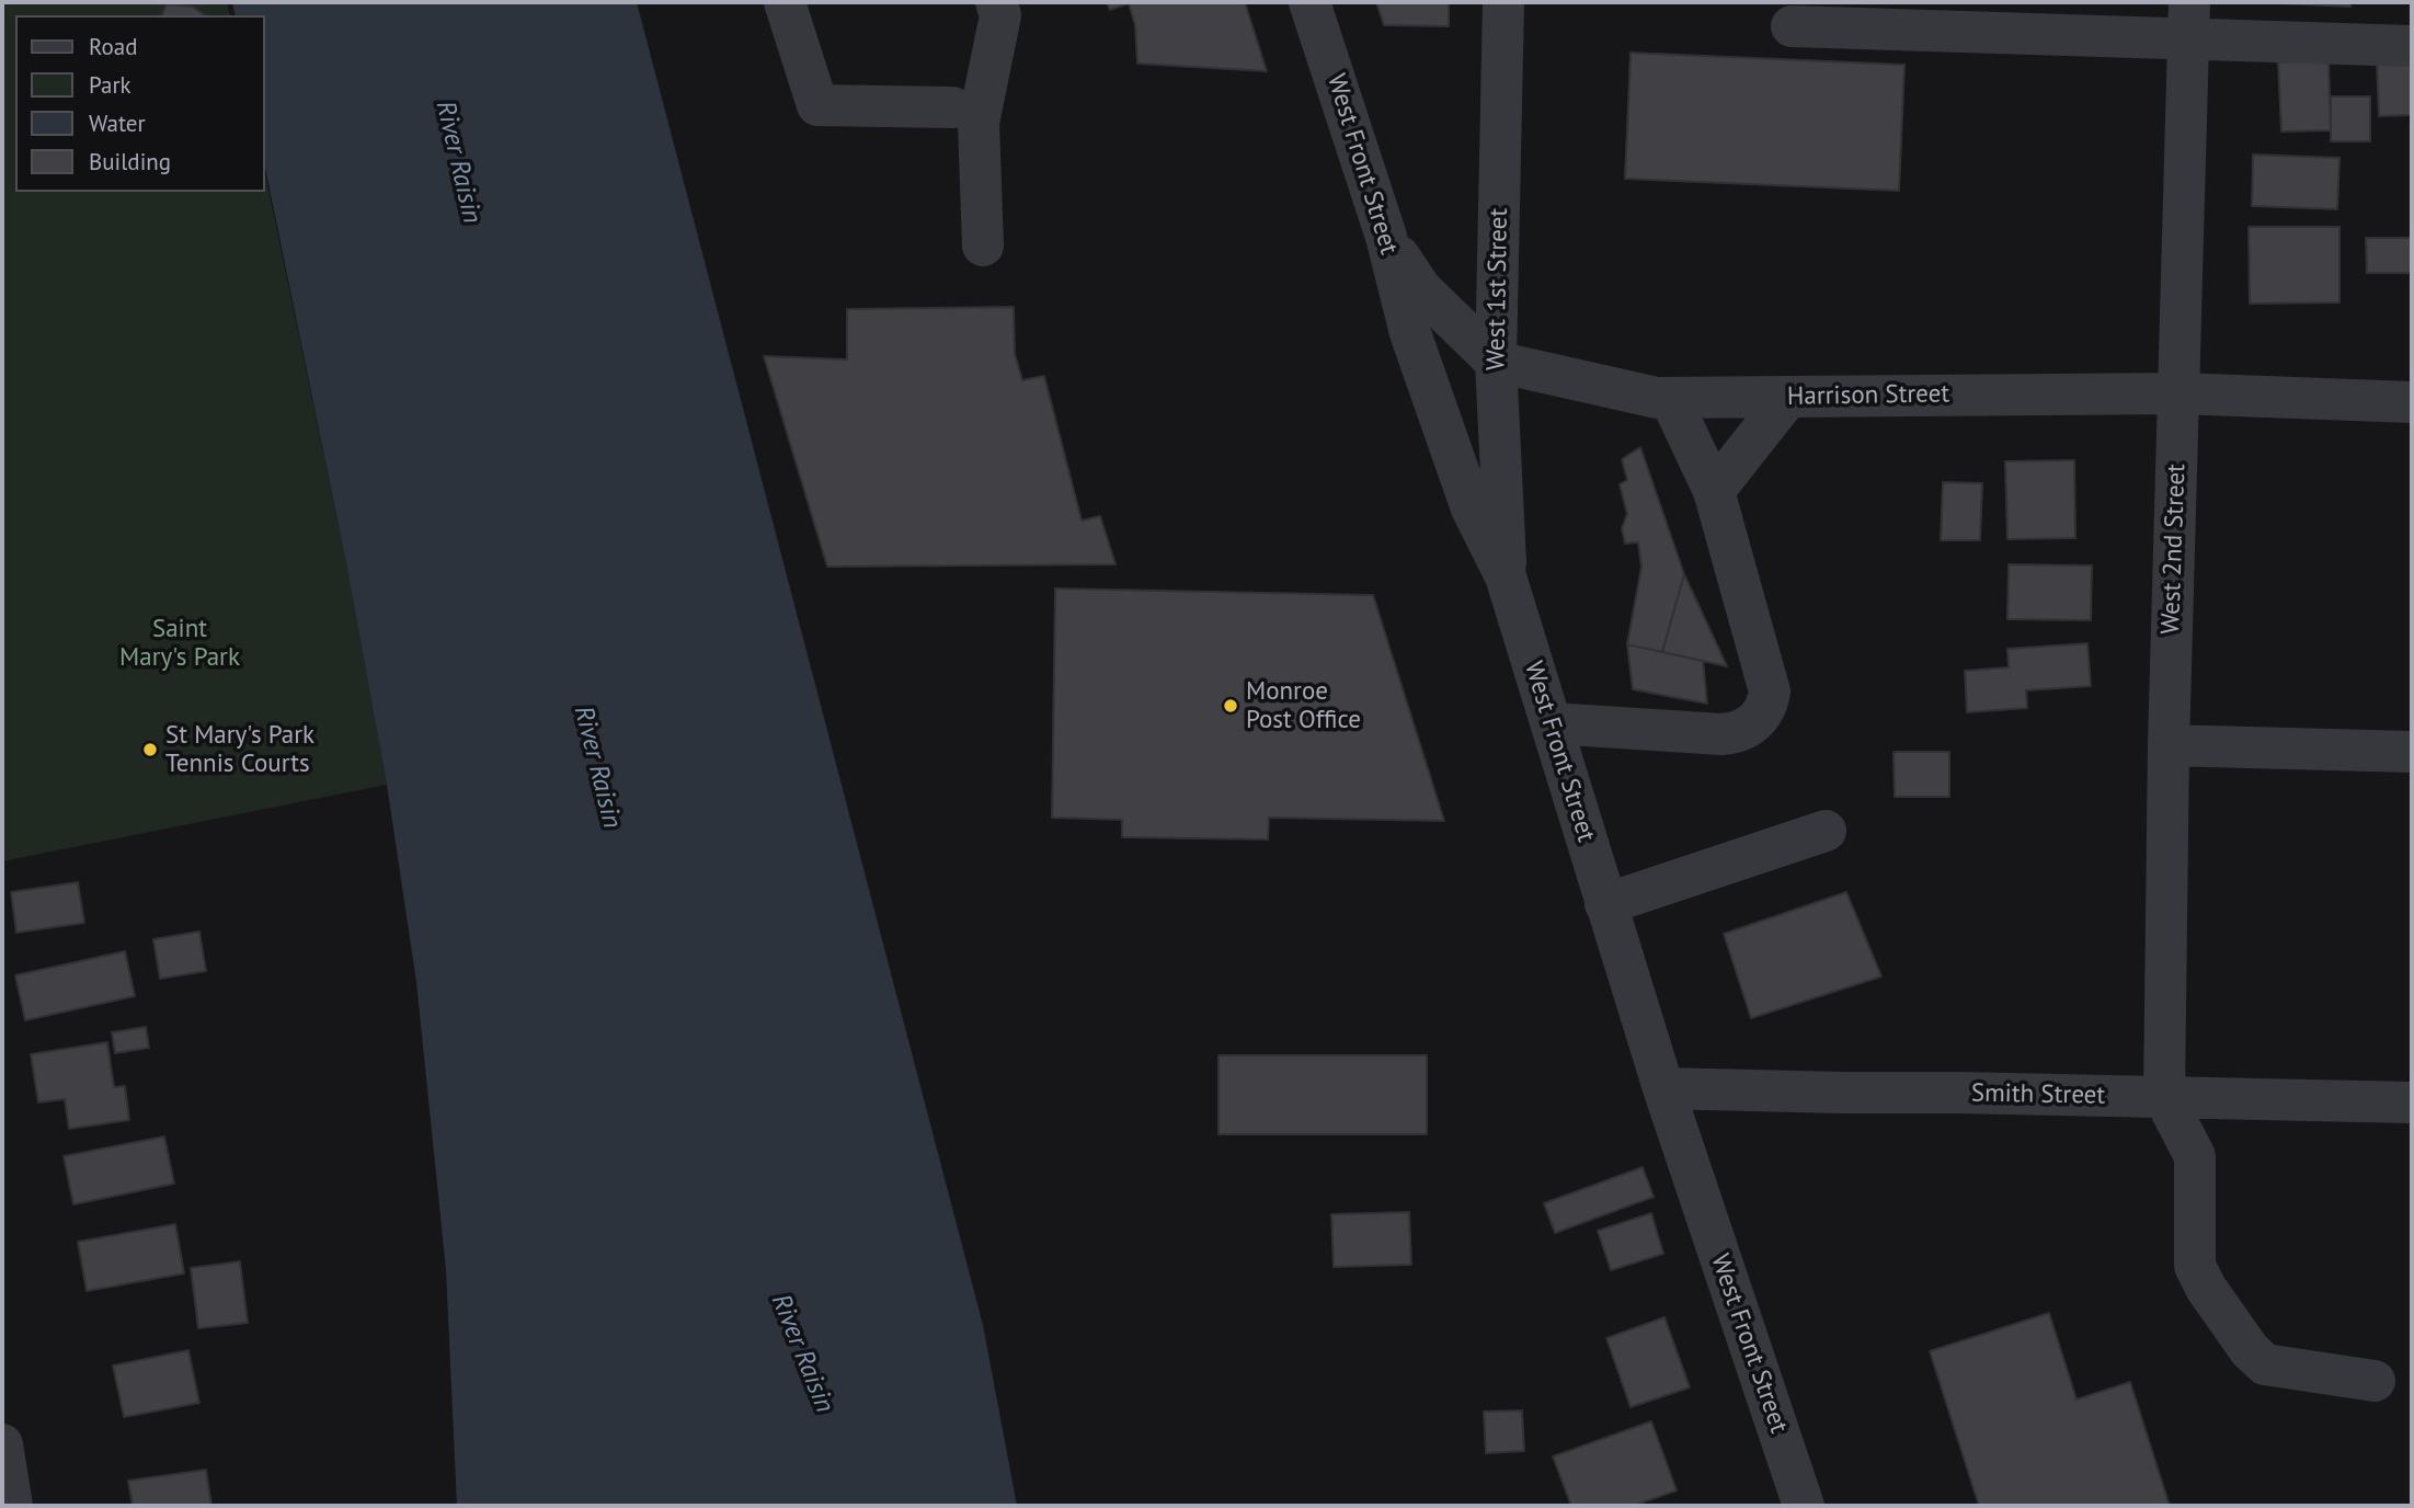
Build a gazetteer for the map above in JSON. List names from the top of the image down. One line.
{"streets":{"street":["West Front Street","West 1st Street","Harrison Street","West 2nd Street","Smith Street"]},"crossings":[["West Front Street","West 1st Street"],["West Front Street","Smith Street"],["West 1st Street","Harrison Street"],["Harrison Street","West 2nd Street"],["West 2nd Street","Smith Street"]],"water":["River Raisin"],"parks":["Saint Mary's Park"],"places":["Monroe Post Office","St Mary's Park Tennis Courts"],"legend":["Road","Park","Water","Building"]}
